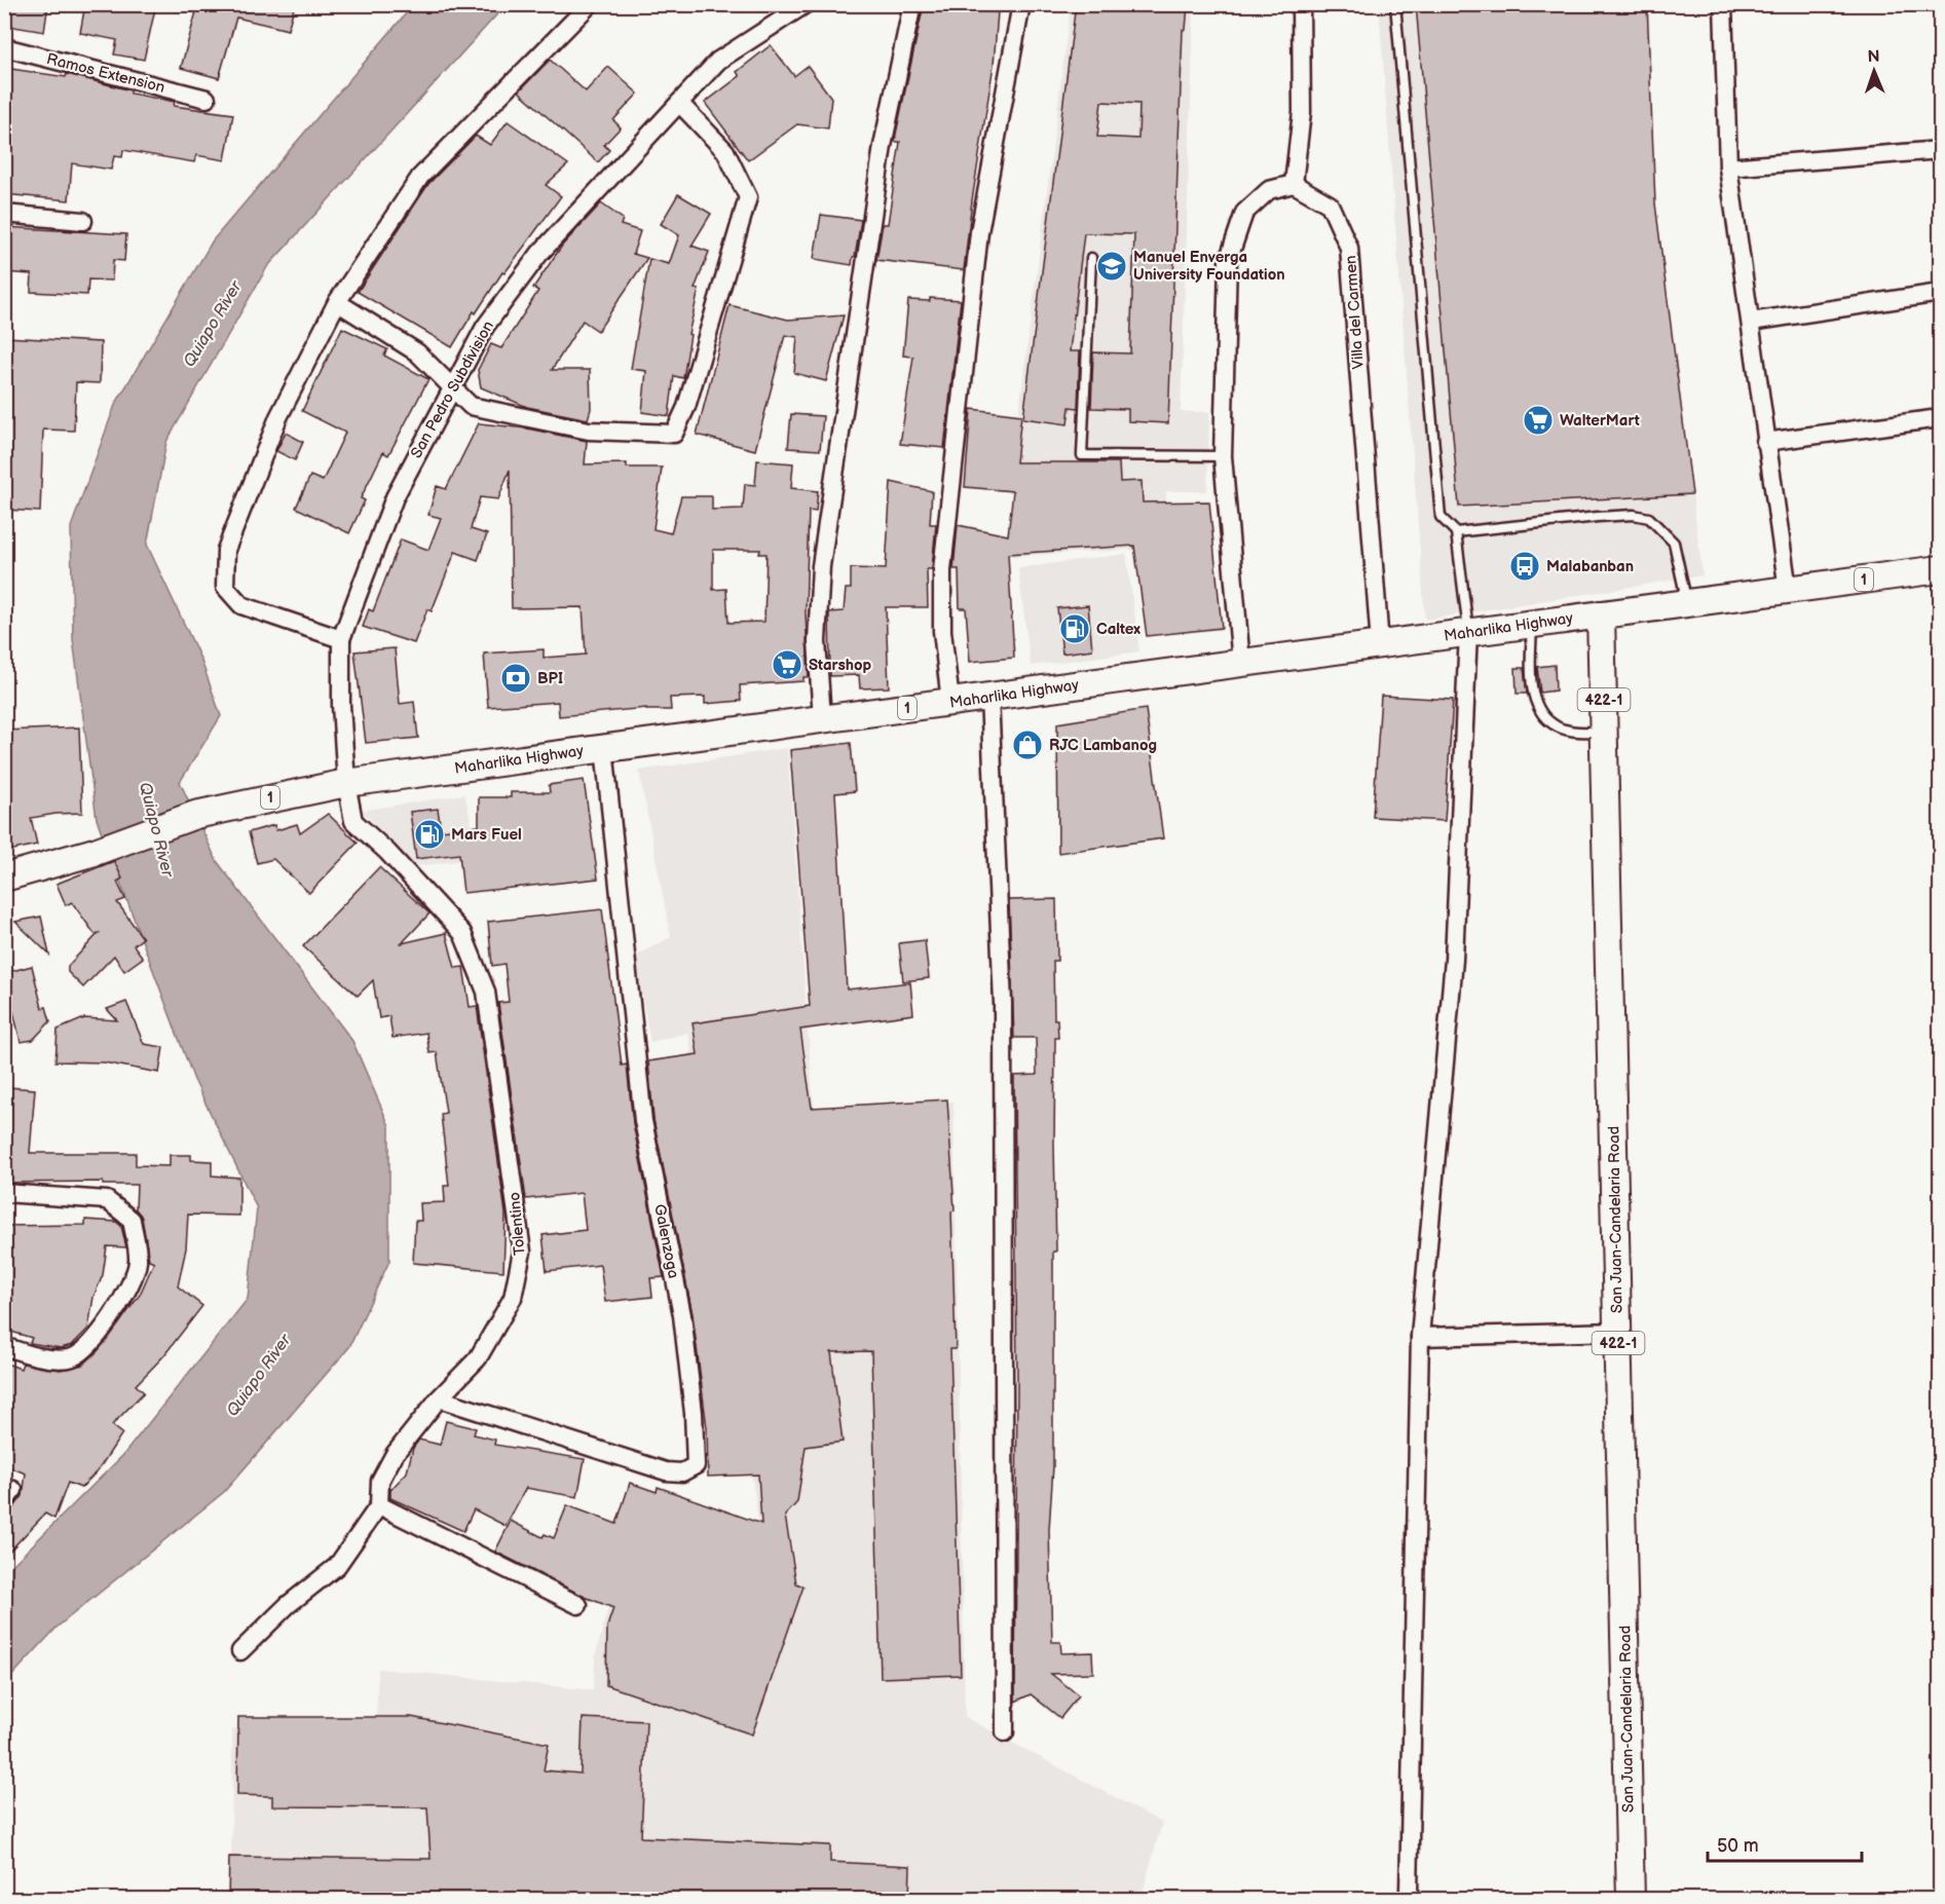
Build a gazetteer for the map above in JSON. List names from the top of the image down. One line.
{"streets":{"main road":["1","Maharlika Highway","422-1","San Juan-Candelaria Road"],"street":["Ramos Extension","Villa del Carmen","San Pedro Subdivision","Tolentino","Galenzoga"]},"crossings":[["Villa del Carmen","Maharlika Highway"],["San Pedro Subdivision","Maharlika Highway"],["San Pedro Subdivision","Tolentino"],["Maharlika Highway","San Juan-Candelaria Road"],["Maharlika Highway","Tolentino"],["Maharlika Highway","Galenzoga"],["Tolentino","Galenzoga"]],"water":["Quiapo River"],"places":{"school or university":["Manuel Enverga University Foundation"],"supermarket":["WalterMart","Starshop"],"bus stop":["Malabanban"],"fuel station":["Caltex","Mars Fuel"],"bank":["BPI"],"shop":["RJC Lambanog"]},"scale_bar":"50 m","north":"top"}
